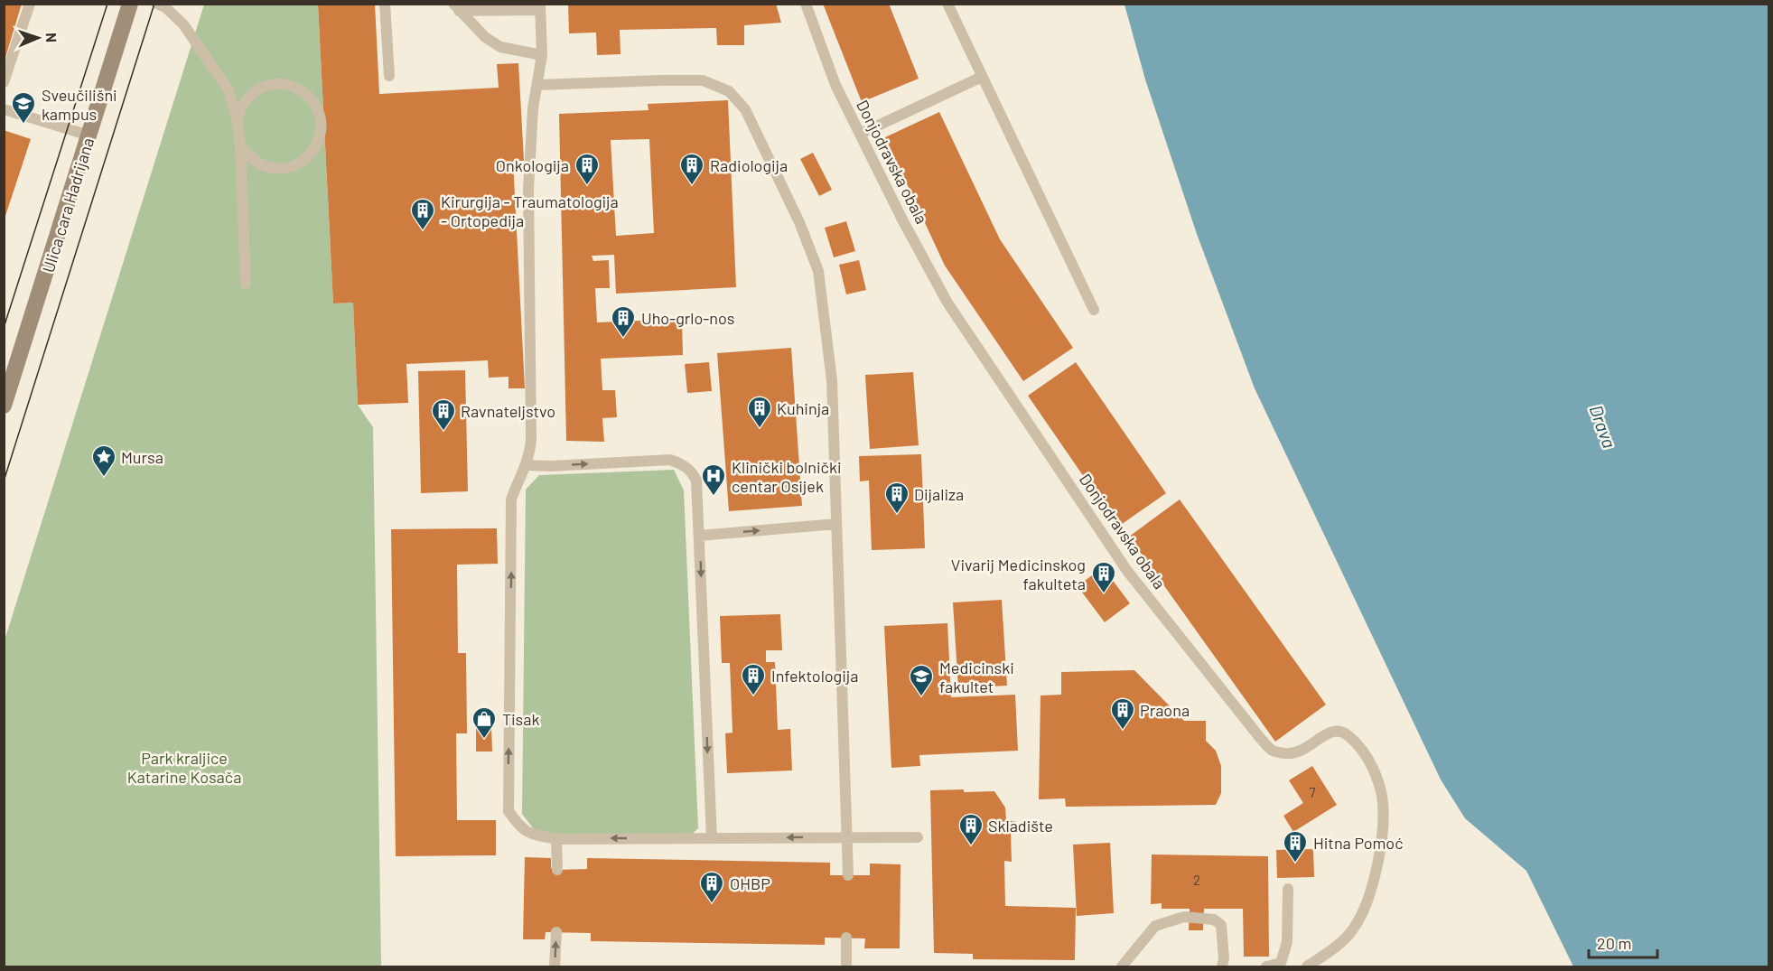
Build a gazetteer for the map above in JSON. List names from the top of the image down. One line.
{"streets":{"main road":["Ulica cara Hadrijana"],"lane":["Donjodravska obala"]},"water":["Drava"],"parks":["Park kraljice Katarine Kosača"],"places":{"school or university":["Sveučilišni kampus","Medicinski fakultet"],"building":["Onkologija","Radiologija","Kirurgija - Traumatologija - Ortopedija","Uho-grlo-nos","Kuhinja","Ravnateljstvo","Dijaliza","Vivarij Medicinskog fakulteta","Infektologija","Praona","Skladište","Hitna Pomoć","OHBP"],"place":["Mursa"],"hospital":["Klinički bolnički centar Osijek"],"shop":["Tisak"]},"house_numbers":["7","2"],"scale_bar":"20 m","north":"right"}
